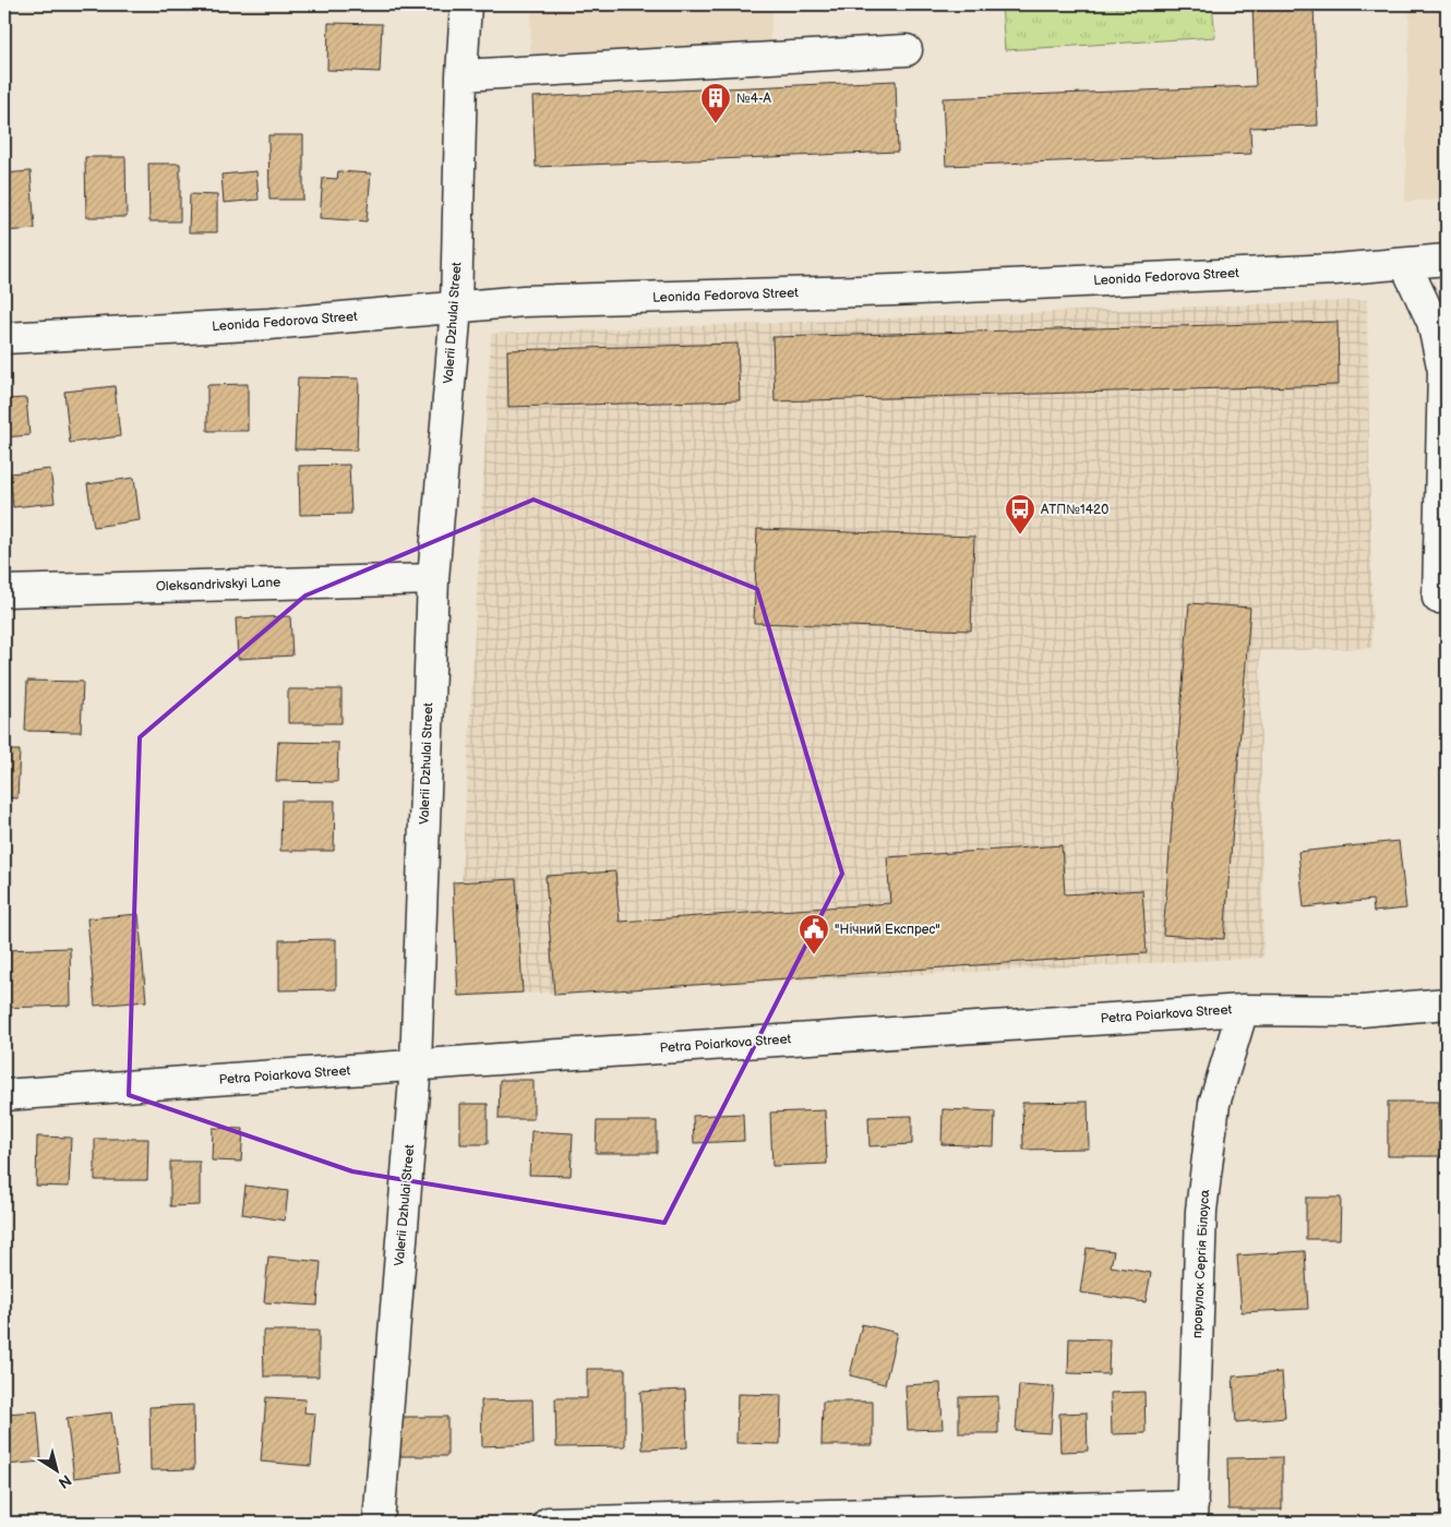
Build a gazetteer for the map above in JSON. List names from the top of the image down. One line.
{"streets":{"street":["Leonida Fedorova Street","Valerii Dzhulai Street","Oleksandrivskyi Lane","Petra Poiarkova Street","провулок Сергія Білоуса"]},"crossings":[["Leonida Fedorova Street","Valerii Dzhulai Street"],["Valerii Dzhulai Street","Oleksandrivskyi Lane"],["Valerii Dzhulai Street","Petra Poiarkova Street"],["Petra Poiarkova Street","провулок Сергія Білоуса"]],"places":{"building":["№4-А"],"bus stop":["АТП№1420"],"public building":["\"Нічний Експрес\""]},"north":"bottom right"}
